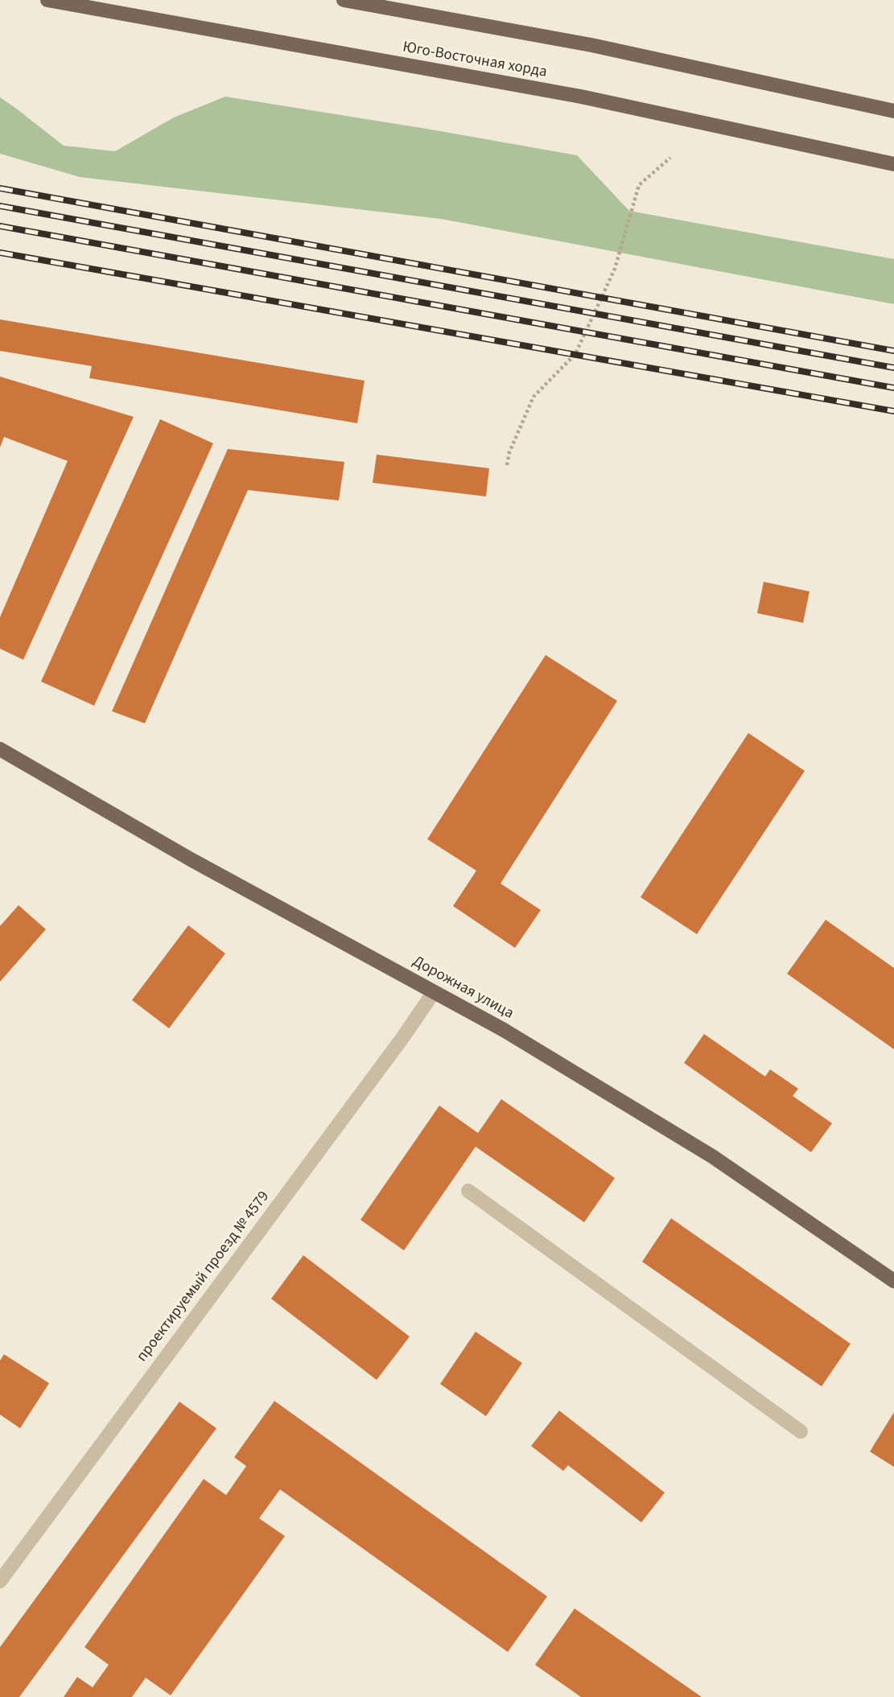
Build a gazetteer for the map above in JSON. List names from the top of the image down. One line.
{"streets":{"main road":["Юго-Восточная хорда","Дорожная улица"],"street":["проектируемый проезд № 4579"]},"crossings":[["Дорожная улица","проектируемый проезд № 4579"]]}
